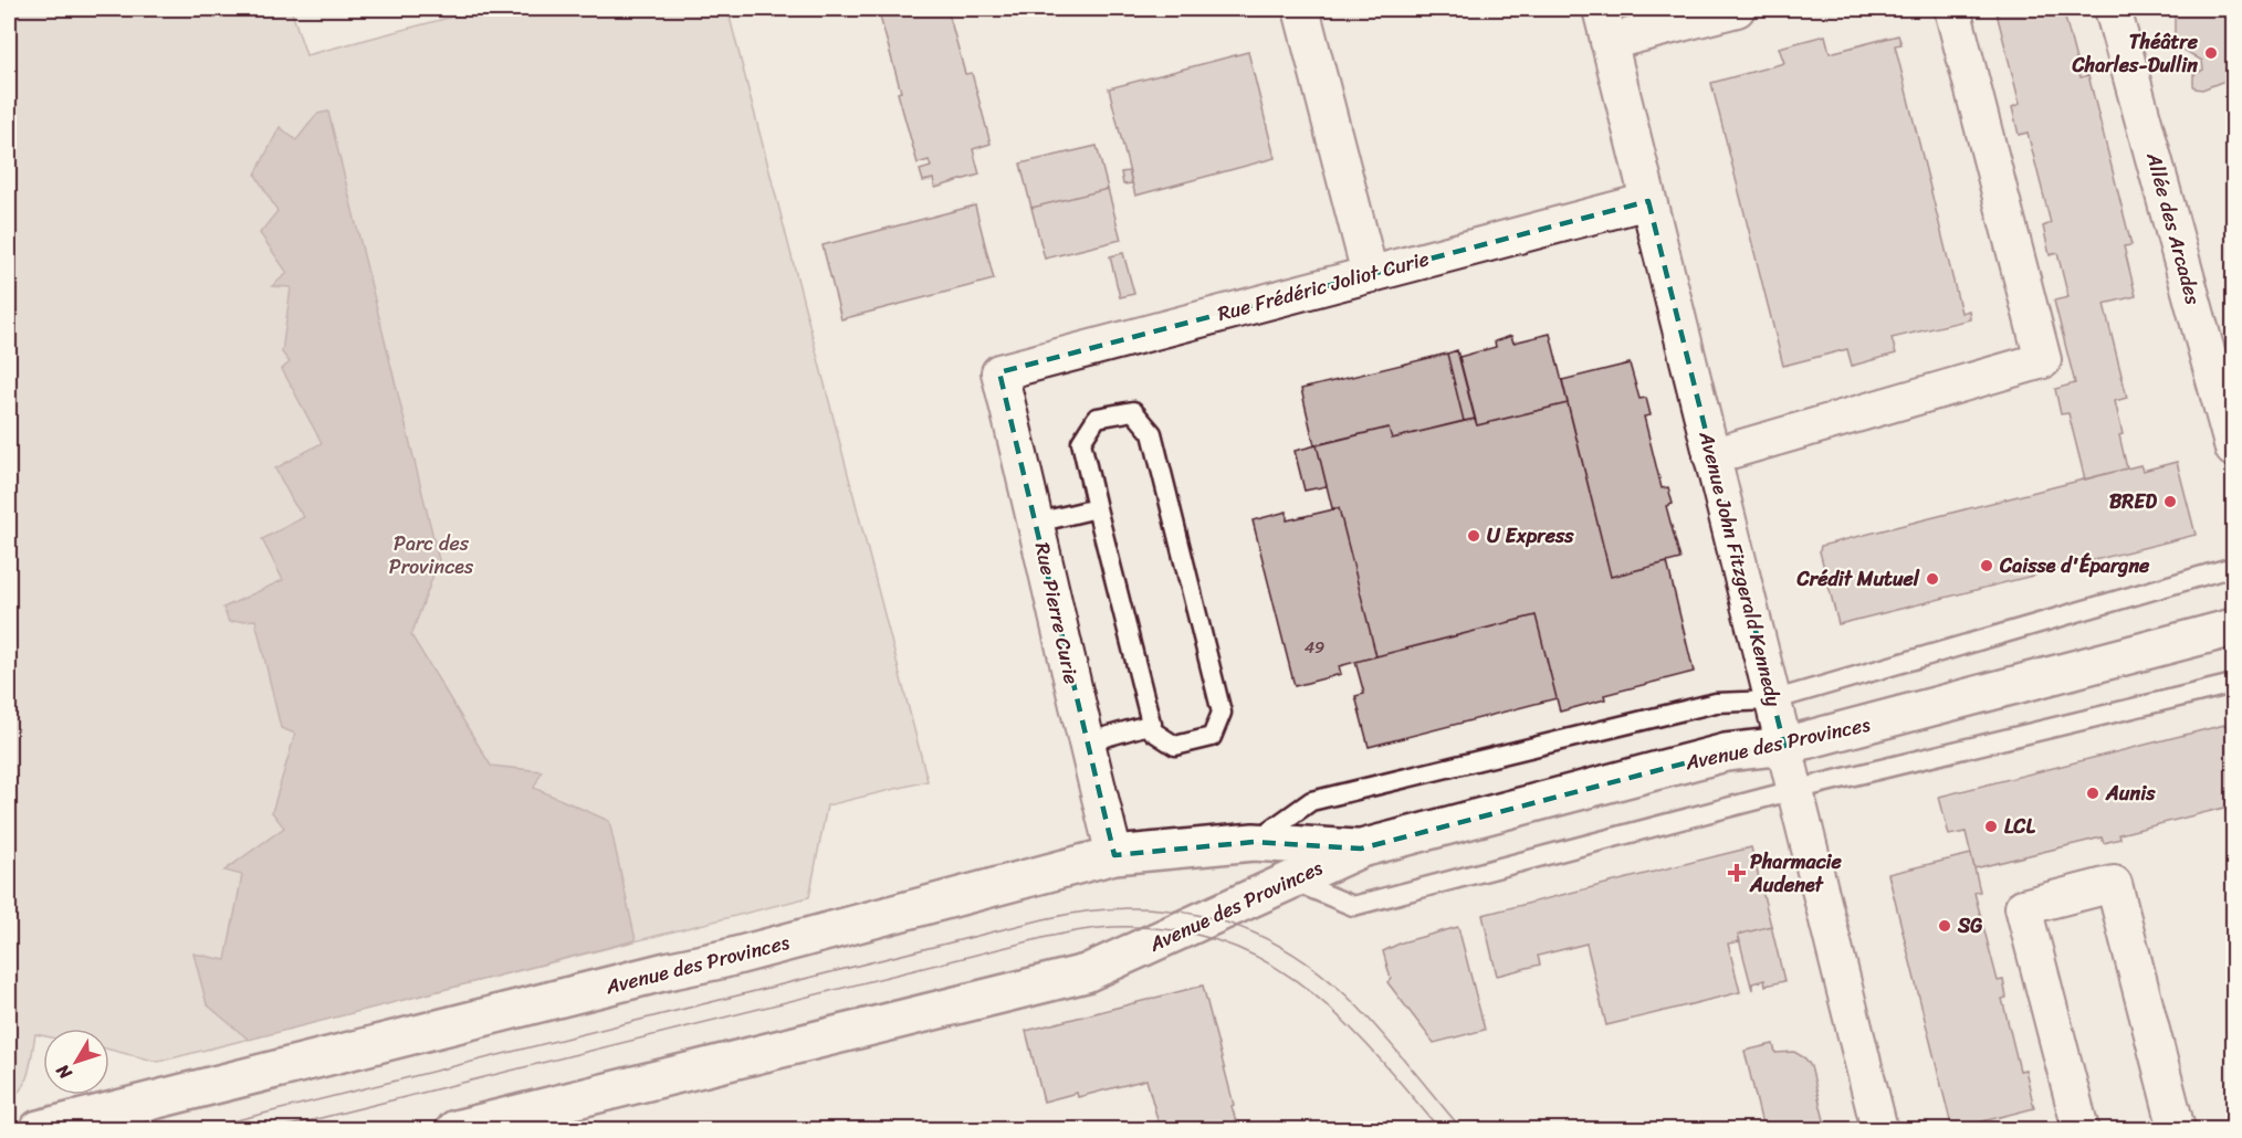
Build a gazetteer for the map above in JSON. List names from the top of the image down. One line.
{"streets":{"street":["Allée des Arcades","Rue Frédéric Joliot Curie","Avenue John Fitzgerald Kennedy","Rue Pierre Curie","Avenue des Provinces"]},"crossings":[["Rue Frédéric Joliot Curie","Avenue John Fitzgerald Kennedy"],["Rue Frédéric Joliot Curie","Rue Pierre Curie"],["Avenue John Fitzgerald Kennedy","Avenue des Provinces"],["Rue Pierre Curie","Avenue des Provinces"]],"parks":["Parc des Provinces"],"places":{"other":["Théâtre Charles-Dullin","BRED","U Express","Caisse d'Épargne","Crédit Mutuel","Aunis","LCL","SG"],"health":["Pharmacie Audenet"]},"house_numbers":["49"],"north":"bottom left"}
